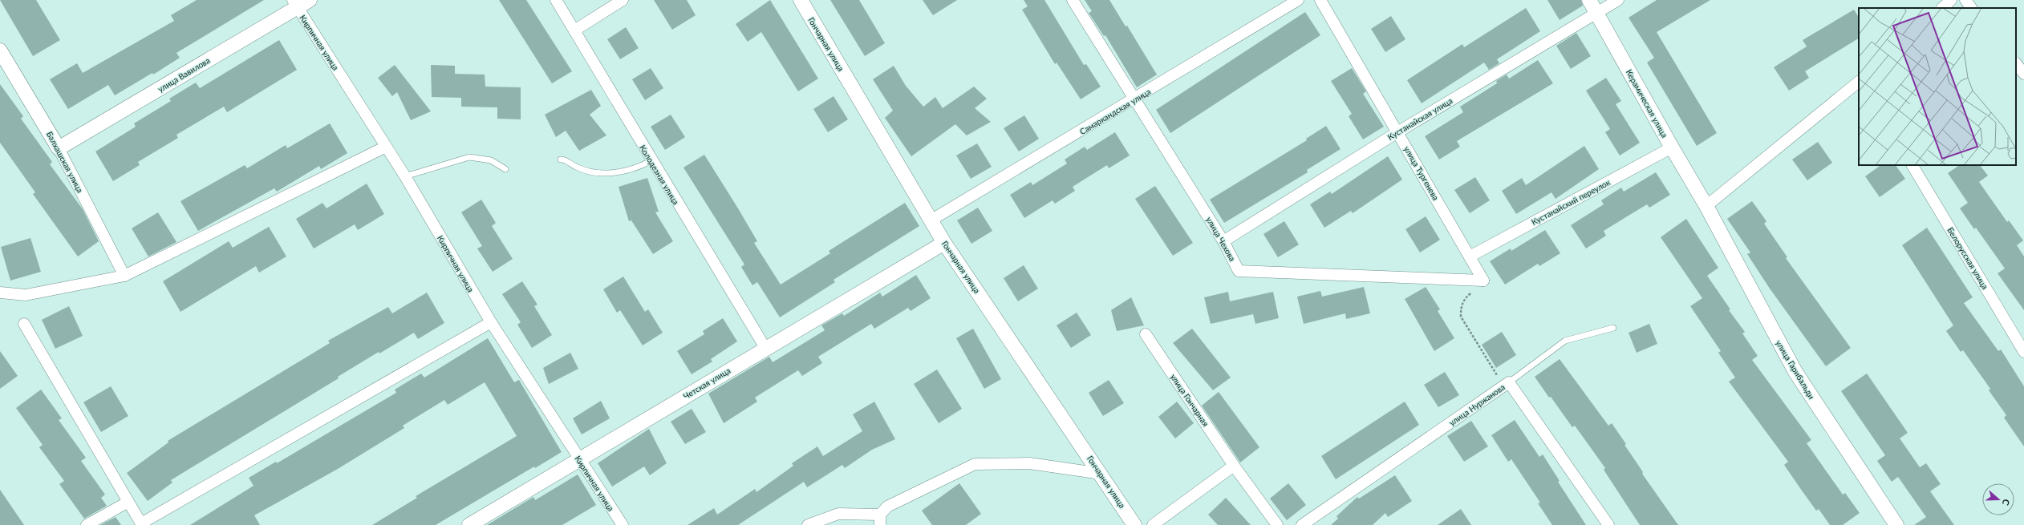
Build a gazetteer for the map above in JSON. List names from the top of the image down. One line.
{"streets":{"street":["Кирпичная улица","Гончарная улица","улица Вавилова","Керамическая улица","Самаркандская улица","Кустанайская улица","Балхашская улица","улица Тургенева","Колодезная улица","Кустанайский переулок","улица Чехова","Белорусская улица","улица Гарибальди","Четская улица","улица Гончарная","улица Нуржанова"]},"crossings":[["Кирпичная улица","улица Вавилова"],["Кирпичная улица","Четская улица"],["Гончарная улица","Самаркандская улица"],["Гончарная улица","Четская улица"],["улица Вавилова","Балхашская улица"],["Керамическая улица","Кустанайская улица"],["Керамическая улица","Кустанайский переулок"],["Керамическая улица","улица Гарибальди"],["Самаркандская улица","улица Чехова"],["Кустанайская улица","улица Тургенева"],["Кустанайская улица","улица Чехова"],["улица Тургенева","Кустанайский переулок"],["улица Тургенева","улица Чехова"],["Колодезная улица","Четская улица"]],"north":"right"}
